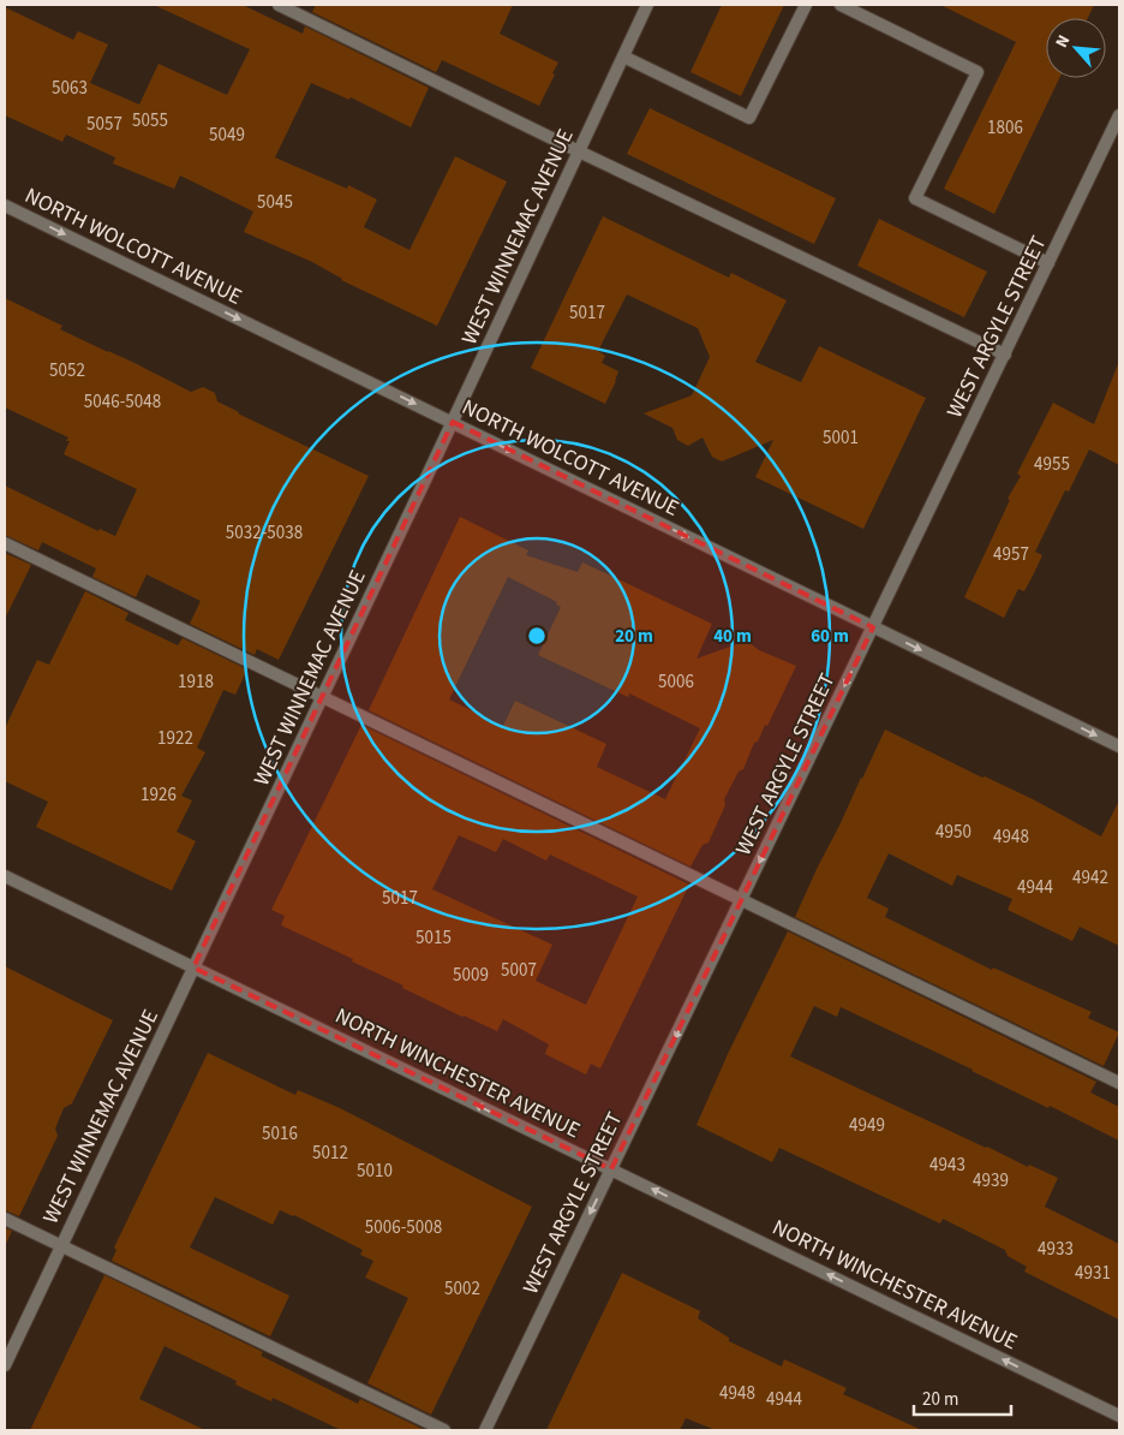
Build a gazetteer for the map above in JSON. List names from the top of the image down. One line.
{"streets":{"street":["WEST WINNEMAC AVENUE","NORTH WOLCOTT AVENUE","WEST ARGYLE STREET","NORTH WINCHESTER AVENUE"]},"crossings":[["WEST WINNEMAC AVENUE","NORTH WOLCOTT AVENUE"],["WEST WINNEMAC AVENUE","NORTH WINCHESTER AVENUE"],["NORTH WOLCOTT AVENUE","WEST ARGYLE STREET"],["WEST ARGYLE STREET","NORTH WINCHESTER AVENUE"]],"one_way":["NORTH WOLCOTT AVENUE","WEST ARGYLE STREET","NORTH WINCHESTER AVENUE"],"house_numbers":["5063","5055","5057","1806","5049","5045","5017","5052","5046-5048","5001","4955","5032-5038","4957","1918","5006","1922","1926","4950","4948","4942","4944","5017","5015","5007","5009","4949","5016","5012","4943","5010","4939","5006-5008","4933","4931","5002","4948","4944"],"scale_bar":"20 m","north":"top left","rings":["20 m","40 m","60 m"]}
